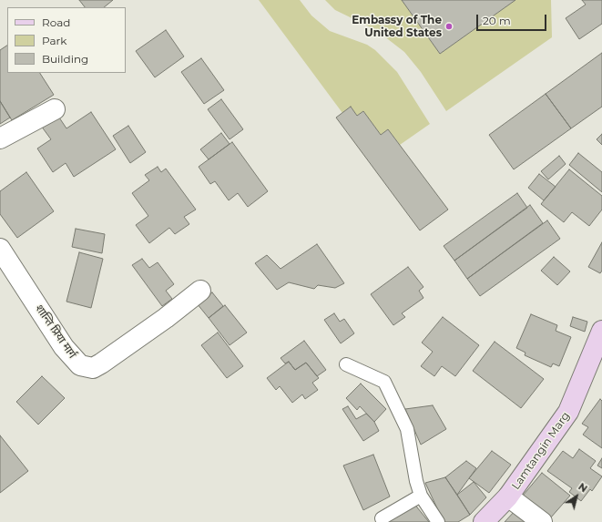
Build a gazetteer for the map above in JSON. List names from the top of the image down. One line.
{"streets":{"street":["शान्ति प्रिया मार्ग","Lamtangin Marg"]},"places":["Embassy of The United States"],"legend":["Road","Park","Building"],"scale_bar":"20 m","north":"top right"}
